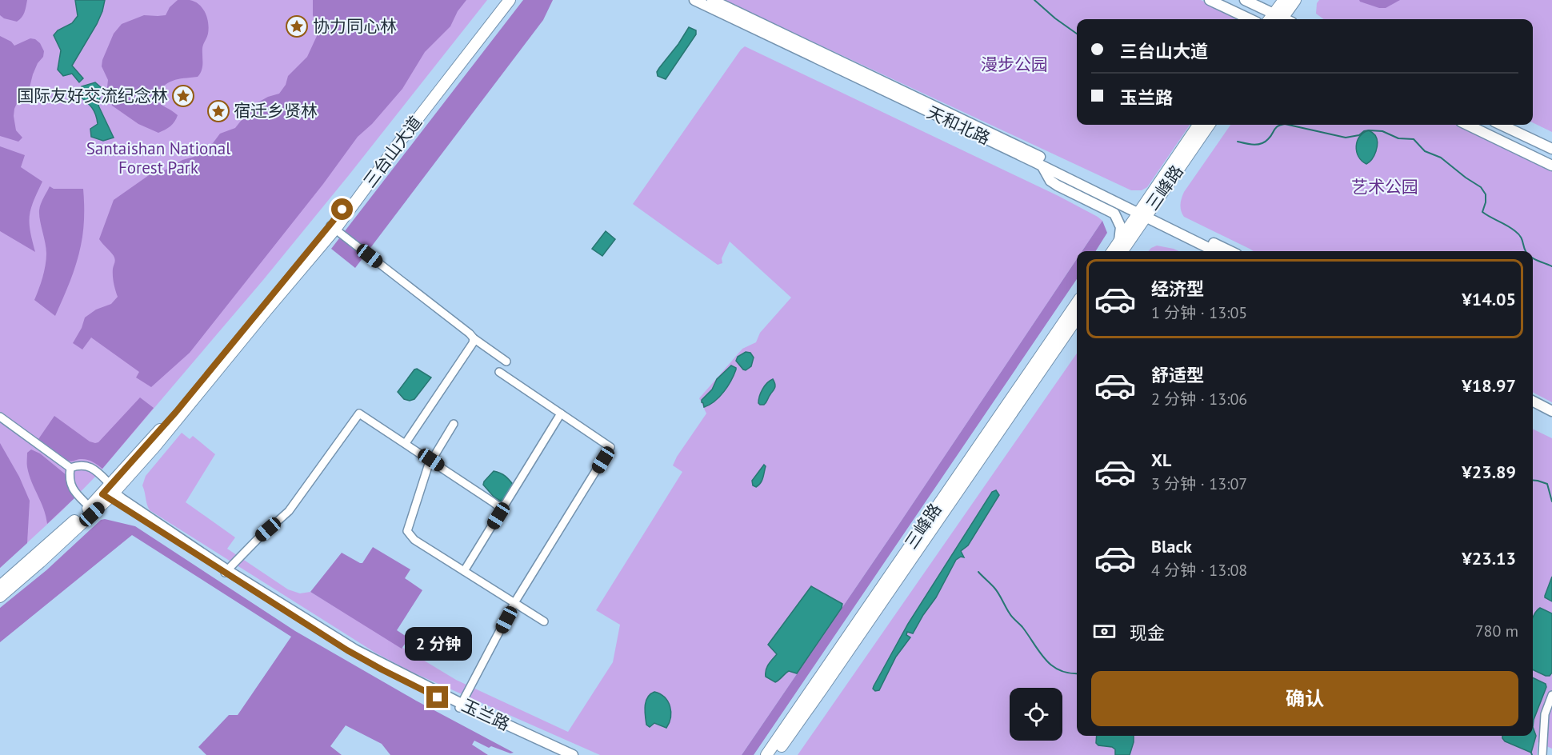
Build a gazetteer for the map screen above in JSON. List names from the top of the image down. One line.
{"streets":{"main road":["三台山大道","三峰路"],"street":["天和北路","玉兰路"]},"crossings":[["天和北路","三峰路"],["三台山大道","玉兰路"]],"parks":["漫步公园","Santaishan National Forest Park","艺术公园"],"places":{"place":["协力同心林","国际友好交流纪念林","宿迁乡贤林"]},"page":{"banner":["三台山大道","玉兰路"],"list":[{"name":"经济型","note":"1 分钟 · 13:05","value":"¥14.05"},{"name":"舒适型","note":"2 分钟 · 13:06","value":"¥18.97"},{"name":"XL","note":"3 分钟 · 13:07","value":"¥23.89"},{"name":"Black","note":"4 分钟 · 13:08","value":"¥23.13"}],"pay":["现金","780 m"],"bubble":"2 分钟","buttons":"确认"}}
